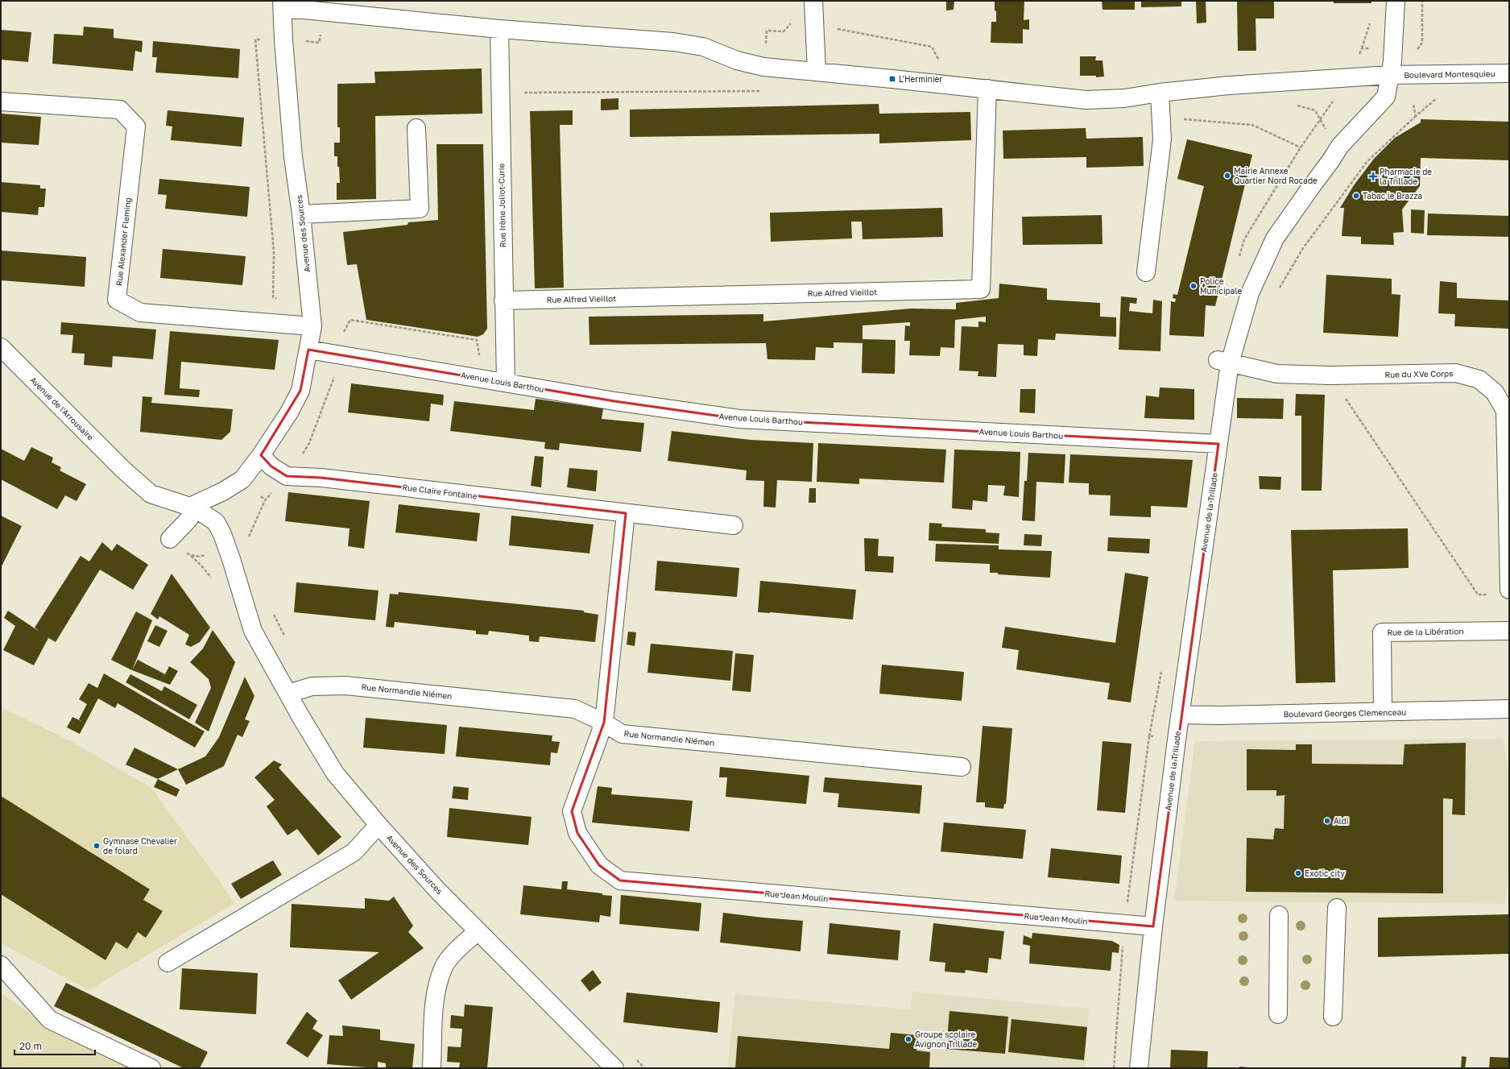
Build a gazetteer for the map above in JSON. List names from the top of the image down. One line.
{"streets":{"street":["Boulevard Montesquieu","Rue Irène Joliot-Curie","Avenue des Sources","Rue Alexander Fleming","Rue Alfred Vieillot","Rue du XVe Corps","Avenue Louis Barthou","Avenue de l'Arrousaire","Rue Claire Fontaine","Avenue de la Trillade","Rue de la Libération","Rue Normandie Niémen","Boulevard Georges Clemenceau","Rue Jean Moulin"]},"crossings":[["Boulevard Montesquieu","Rue Irène Joliot-Curie"],["Boulevard Montesquieu","Avenue des Sources"],["Boulevard Montesquieu","Rue Alfred Vieillot"],["Boulevard Montesquieu","Avenue de la Trillade"],["Rue Irène Joliot-Curie","Rue Alfred Vieillot"],["Rue Irène Joliot-Curie","Avenue Louis Barthou"],["Avenue des Sources","Rue Alexander Fleming"],["Avenue des Sources","Avenue Louis Barthou"],["Avenue des Sources","Avenue de l'Arrousaire"],["Avenue des Sources","Rue Normandie Niémen"],["Rue du XVe Corps","Avenue de la Trillade"],["Avenue Louis Barthou","Avenue de la Trillade"],["Avenue de la Trillade","Boulevard Georges Clemenceau"],["Avenue de la Trillade","Rue Jean Moulin"],["Rue de la Libération","Boulevard Georges Clemenceau"],["Rue Normandie Niémen","Rue Jean Moulin"]],"places":{"transit":["L'Herminier"],"other":["Mairie Annexe Quartier Nord Rocade","Tabac le Brazza","Police Municipale","Aldi","Gymnase Chevalier de folard","Exotic city","Groupe scolaire Avignon Trillade"],"health":["Pharmacie de la Trillade"]},"scale_bar":"20 m"}
